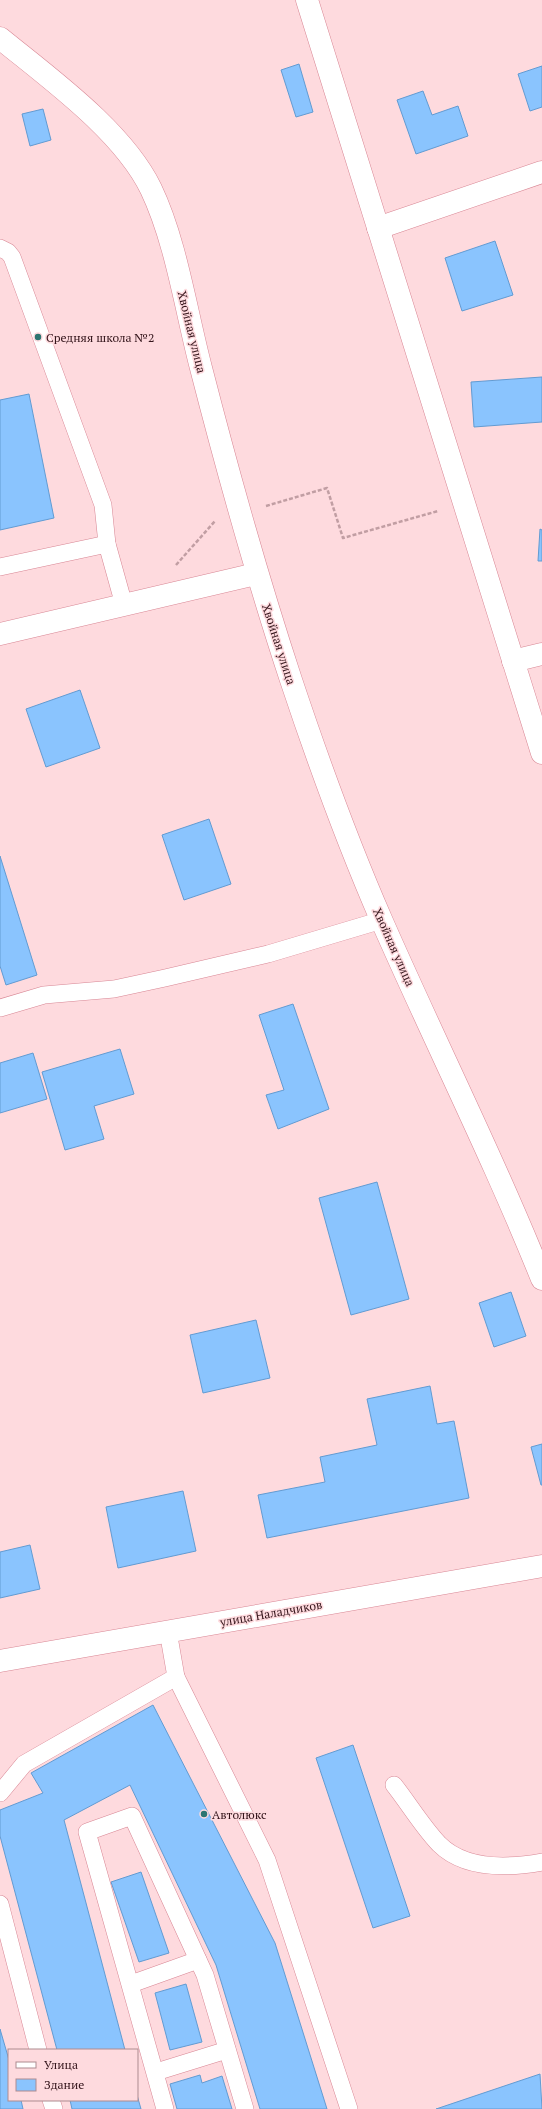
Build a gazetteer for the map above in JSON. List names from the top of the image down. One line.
{"streets":{"street":["Хвойная улица","улица Наладчиков"]},"places":["Средняя школа №2","Автолюкс"],"legend":["Улица","Здание"]}
